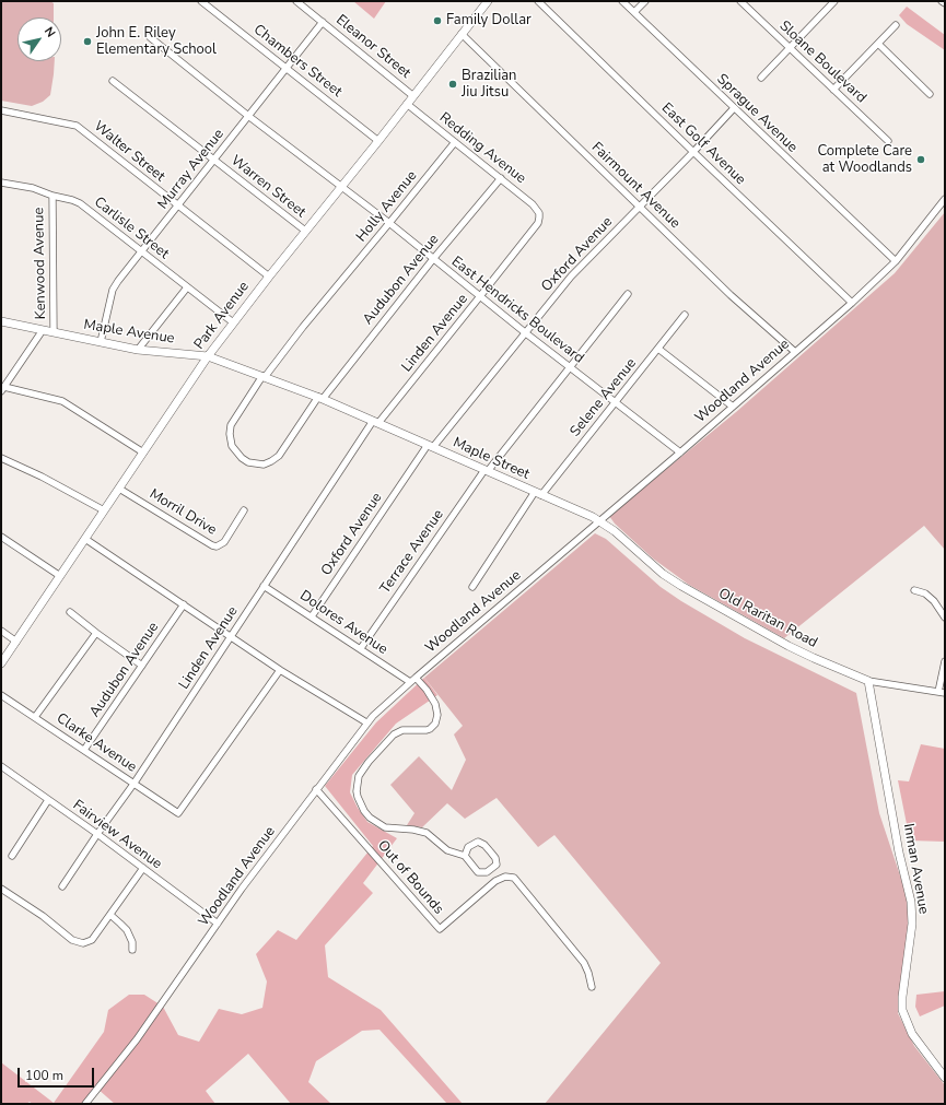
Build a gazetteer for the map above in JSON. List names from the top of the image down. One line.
{"streets":{"main road":["Park Avenue","Maple Avenue","Maple Street","Old Raritan Road","Inman Avenue"],"street":["Eleanor Street","Chambers Street","Sloane Boulevard","Sprague Avenue","East Golf Avenue","Redding Avenue","Walter Street","Murray Avenue","Fairmount Avenue","Warren Street","Holly Avenue","Carlisle Street","Oxford Avenue","Kenwood Avenue","Audubon Avenue","East Hendricks Boulevard","Linden Avenue","Woodland Avenue","Selene Avenue","Morril Drive","Terrace Avenue","Dolores Avenue","Clarke Avenue","Fairview Avenue","Out of Bounds"]},"crossings":[["Eleanor Street","Murray Avenue"],["Eleanor Street","Park Avenue"],["Chambers Street","Murray Avenue"],["Chambers Street","Park Avenue"],["Sprague Avenue","Oxford Avenue"],["Sprague Avenue","Woodland Avenue"],["East Golf Avenue","Oxford Avenue"],["East Golf Avenue","Woodland Avenue"],["Redding Avenue","Holly Avenue"],["Redding Avenue","Audubon Avenue"],["Redding Avenue","Park Avenue"],["Redding Avenue","Linden Avenue"],["Walter Street","Murray Avenue"],["Walter Street","Park Avenue"],["Murray Avenue","Warren Street"],["Murray Avenue","Carlisle Street"],["Murray Avenue","East Hendricks Boulevard"],["Murray Avenue","Maple Avenue"],["Fairmount Avenue","Oxford Avenue"],["Fairmount Avenue","Park Avenue"],["Fairmount Avenue","Woodland Avenue"],["Warren Street","Park Avenue"],["Holly Avenue","Audubon Avenue"],["Holly Avenue","East Hendricks Boulevard"],["Holly Avenue","Maple Avenue"],["Carlisle Street","Kenwood Avenue"],["Carlisle Street","Park Avenue"],["Oxford Avenue","East Hendricks Boulevard"],["Oxford Avenue","Maple Street"],["Oxford Avenue","Dolores Avenue"],["Kenwood Avenue","Maple Avenue"],["Audubon Avenue","East Hendricks Boulevard"],["Audubon Avenue","Maple Avenue"],["Audubon Avenue","Clarke Avenue"],["East Hendricks Boulevard","Park Avenue"],["East Hendricks Boulevard","Linden Avenue"],["East Hendricks Boulevard","Woodland Avenue"],["East Hendricks Boulevard","Selene Avenue"],["East Hendricks Boulevard","Terrace Avenue"],["Park Avenue","Maple Avenue"],["Park Avenue","Morril Drive"],["Maple Avenue","Linden Avenue"],["Maple Avenue","Maple Street"],["Linden Avenue","Maple Street"],["Linden Avenue","Dolores Avenue"],["Linden Avenue","Clarke Avenue"],["Linden Avenue","Fairview Avenue"],["Woodland Avenue","Maple Street"],["Woodland Avenue","Old Raritan Road"],["Woodland Avenue","Dolores Avenue"],["Woodland Avenue","Fairview Avenue"],["Woodland Avenue","Out of Bounds"],["Selene Avenue","Maple Street"],["Maple Street","Terrace Avenue"],["Maple Street","Old Raritan Road"],["Terrace Avenue","Dolores Avenue"],["Old Raritan Road","Inman Avenue"]],"places":["Family Dollar","John E. Riley Elementary School","Brazilian Jiu Jitsu","Complete Care at Woodlands"],"scale_bar":"100 m","north":"top right"}
